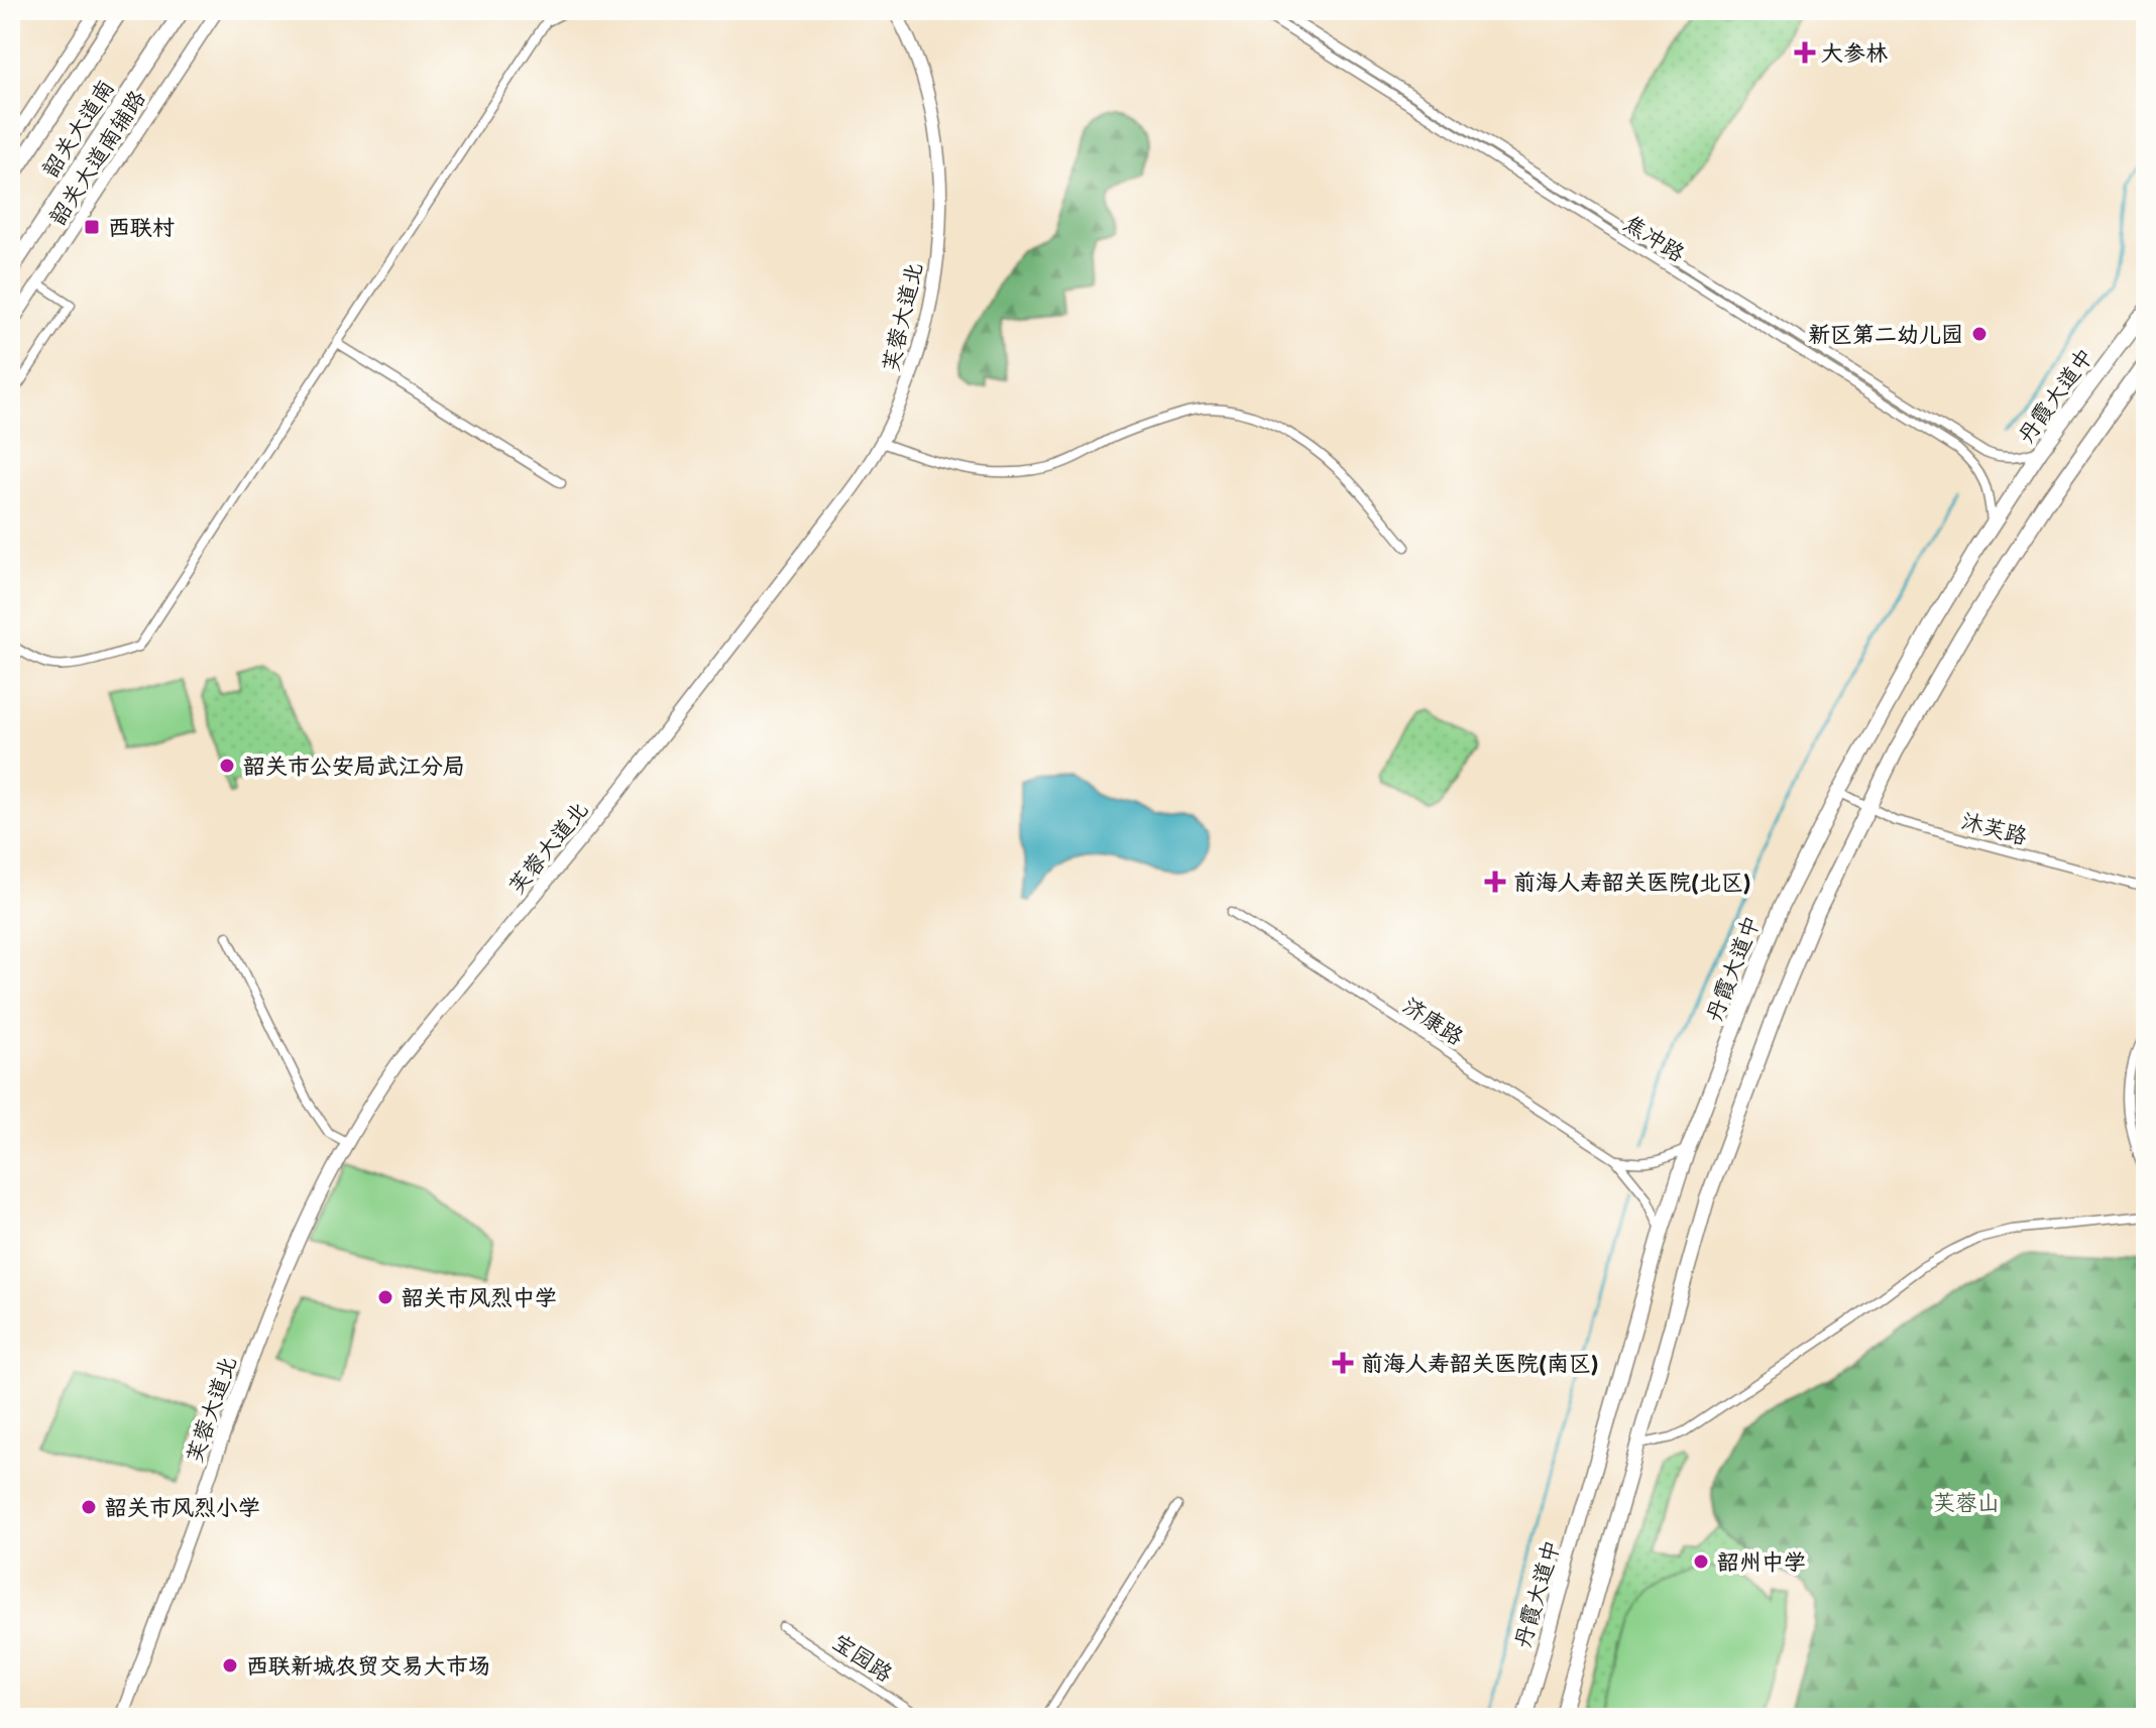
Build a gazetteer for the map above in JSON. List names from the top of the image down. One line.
{"streets":{"main road":["韶关大道南","芙蓉大道北","丹霞大道中"],"street":["韶关大道南辅路","焦冲路","沐芙路","济康路","宝园路"]},"crossings":[["焦冲路","丹霞大道中"],["丹霞大道中","沐芙路"],["丹霞大道中","济康路"]],"parks":["芙蓉山"],"places":{"health":["大参林","前海人寿韶关医院(北区)","前海人寿韶关医院(南区)"],"transit":["西联村"],"other":["新区第二幼儿园","韶关市公安局武江分局","韶关市风烈中学","韶关市风烈小学","韶州中学","西联新城农贸交易大市场"]}}
